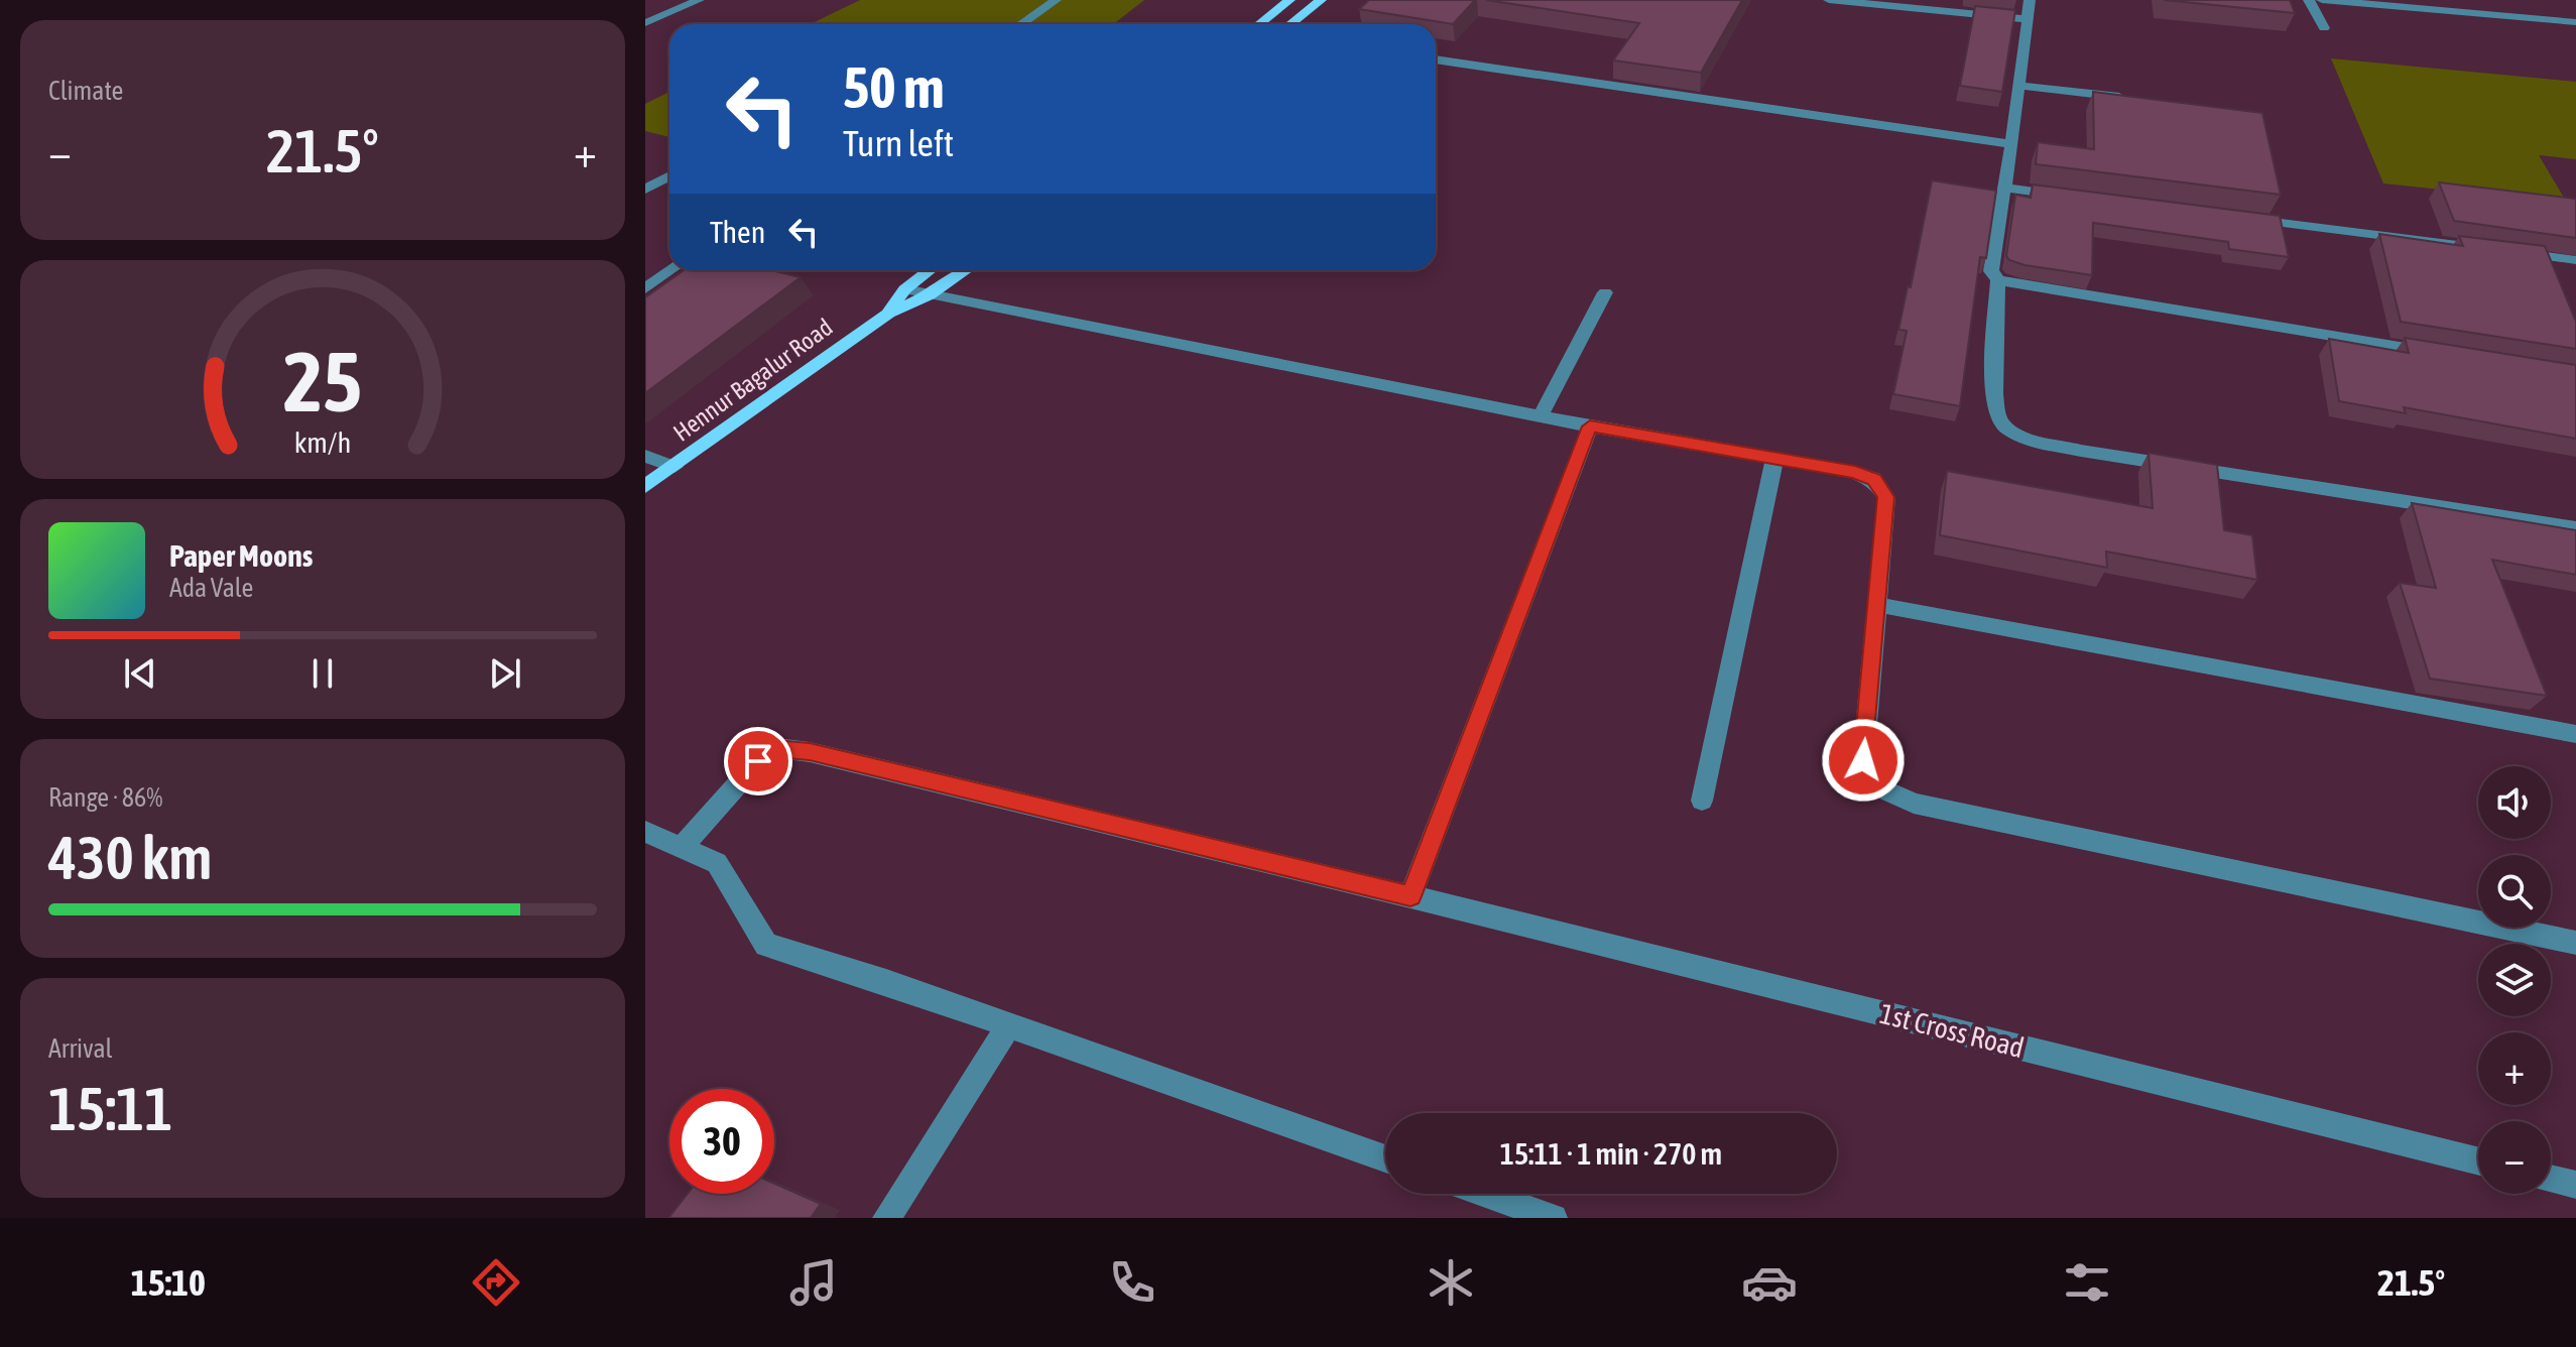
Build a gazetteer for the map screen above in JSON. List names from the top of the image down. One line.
{"streets":{"main road":["Hennur Bagalur Road"],"street":["1st Cross Road"]},"page":{"tile":["Climate",["Range · 86%","430 km"],["Arrival","15:11"]],"turn":["50 m","Turn left"],"heat":["−","21.5°","+"],"then":"Then","song":["Paper Moons","Ada Vale"],"map_buttons":["+","−"],"limit":"30","trip":"15:11 · 1 min · 270 m","tabs":["15:10","21.5°"],"gauge":["25","km/h"]}}
